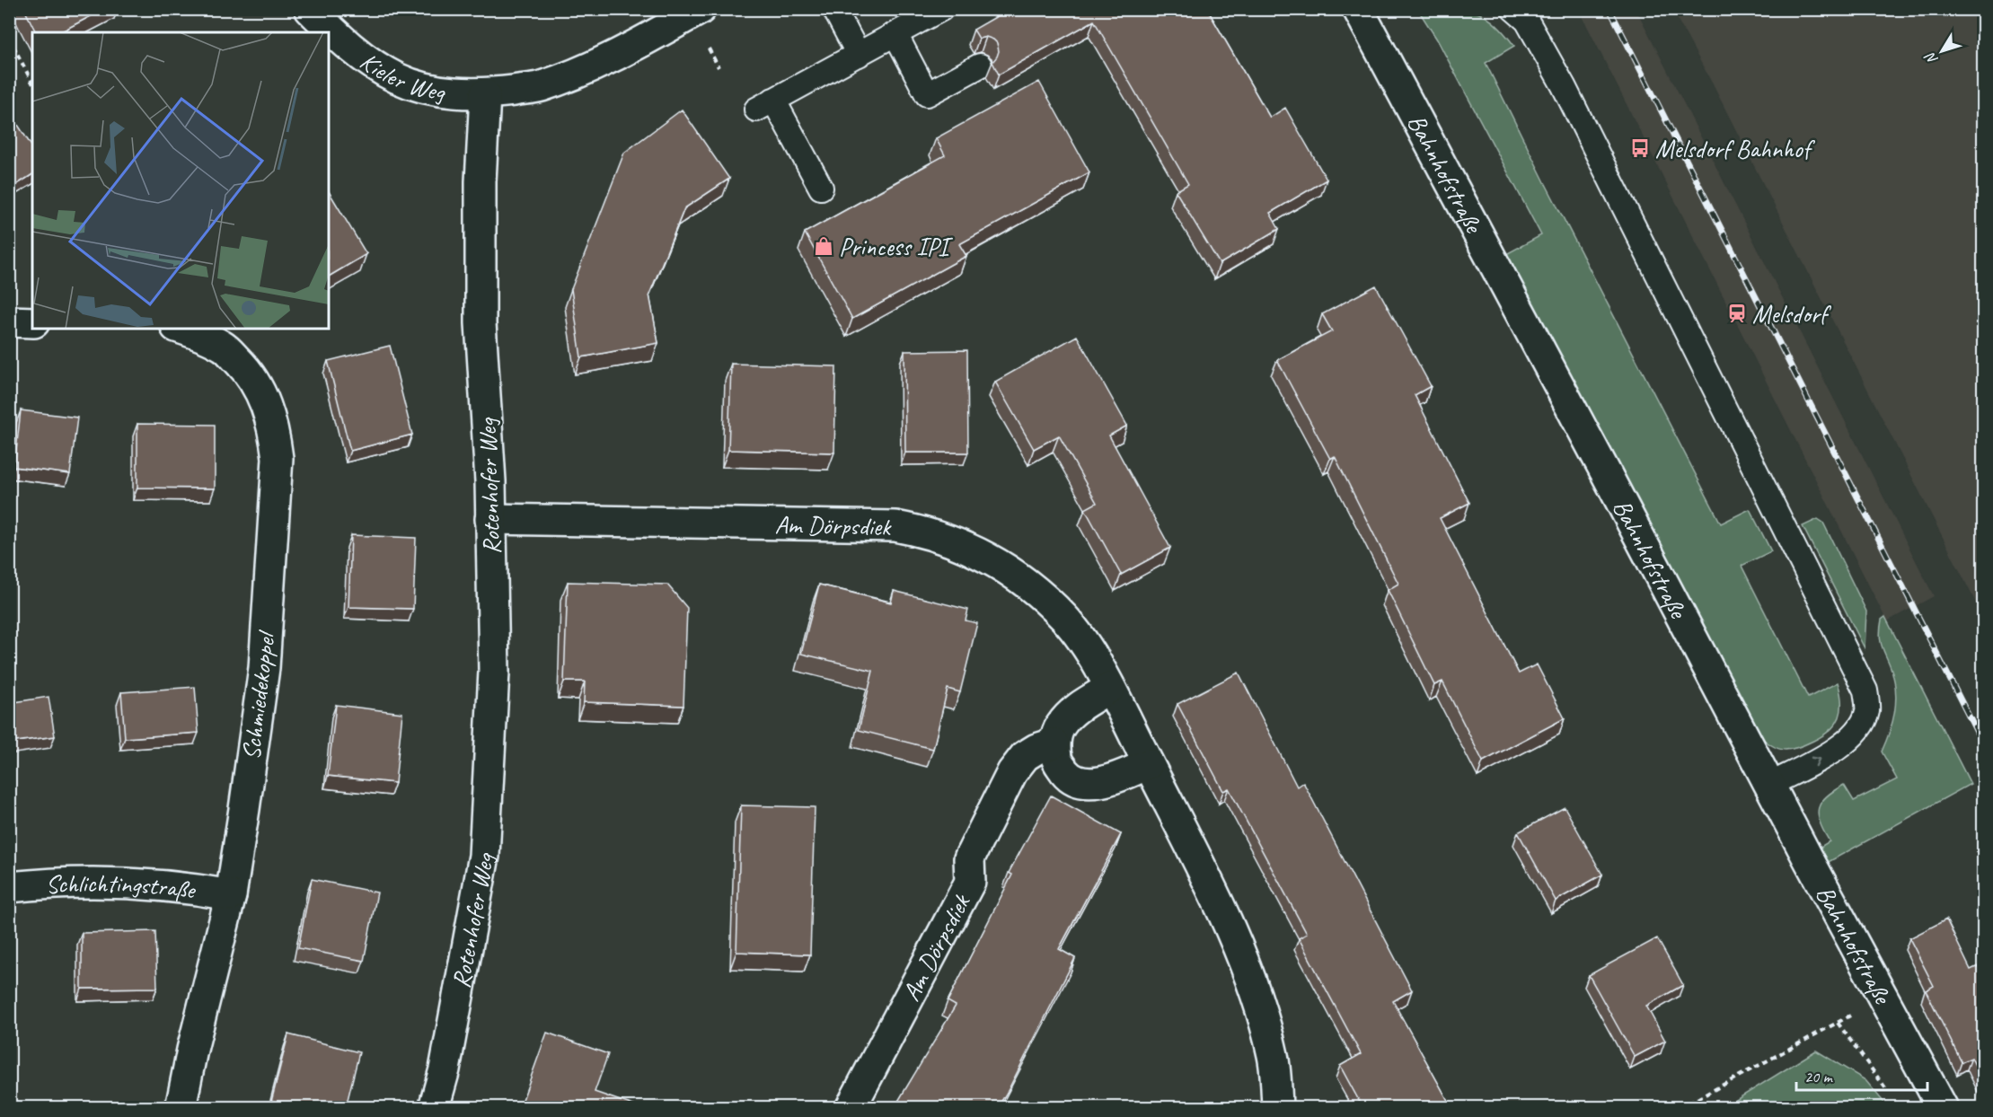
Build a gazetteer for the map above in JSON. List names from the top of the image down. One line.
{"streets":{"street":["Kieler Weg","Bahnhofstraße","Rotenhofer Weg","Am Dörpsdiek","Schmiedekoppel","Schlichtingstraße"]},"crossings":[["Kieler Weg","Rotenhofer Weg"],["Rotenhofer Weg","Am Dörpsdiek"],["Schmiedekoppel","Schlichtingstraße"]],"places":{"bus stop":["Melsdorf Bahnhof"],"shop":["Princess IPI"],"station":["Melsdorf"]},"scale_bar":"20 m","north":"bottom left"}
